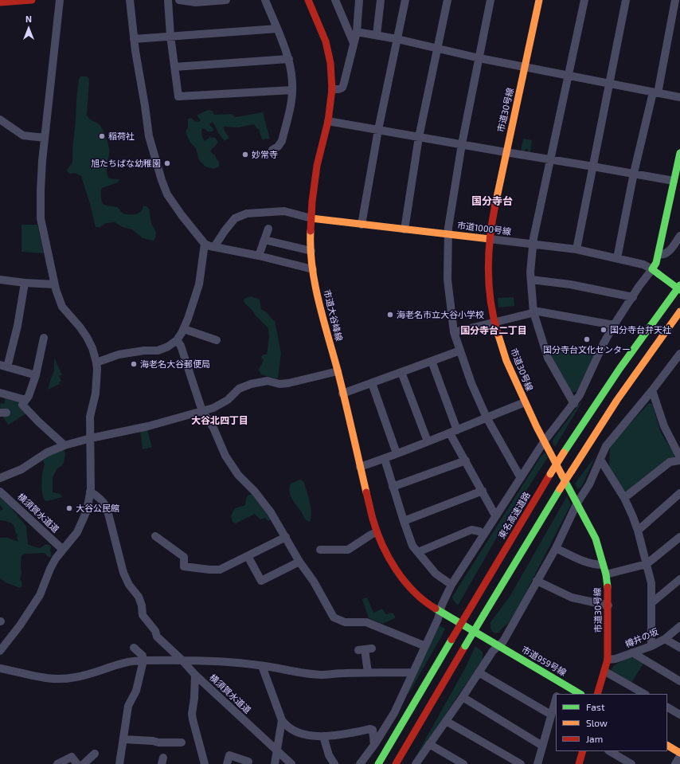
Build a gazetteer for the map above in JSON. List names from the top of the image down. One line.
{"streets":{"main road":["市道30号線","市道1000号線","市道大谷峰線","東名高速道路","市道959号線"],"street":["横須賀水道道","樽井の坂"]},"crossings":[["市道30号線","市道1000号線"],["市道30号線","樽井の坂"],["市道1000号線","市道大谷峰線"],["市道大谷峰線","市道959号線"]],"districts":["国分寺台","国分寺台二丁目","大谷北四丁目"],"places":["稲荷社","妙常寺","旭たちばな幼稚園","海老名市立大谷小学校","国分寺台弁天社","国分寺台文化センター","海老名大谷郵便局","大谷公民館"],"legend":["Fast","Slow","Jam"],"north":"top"}
